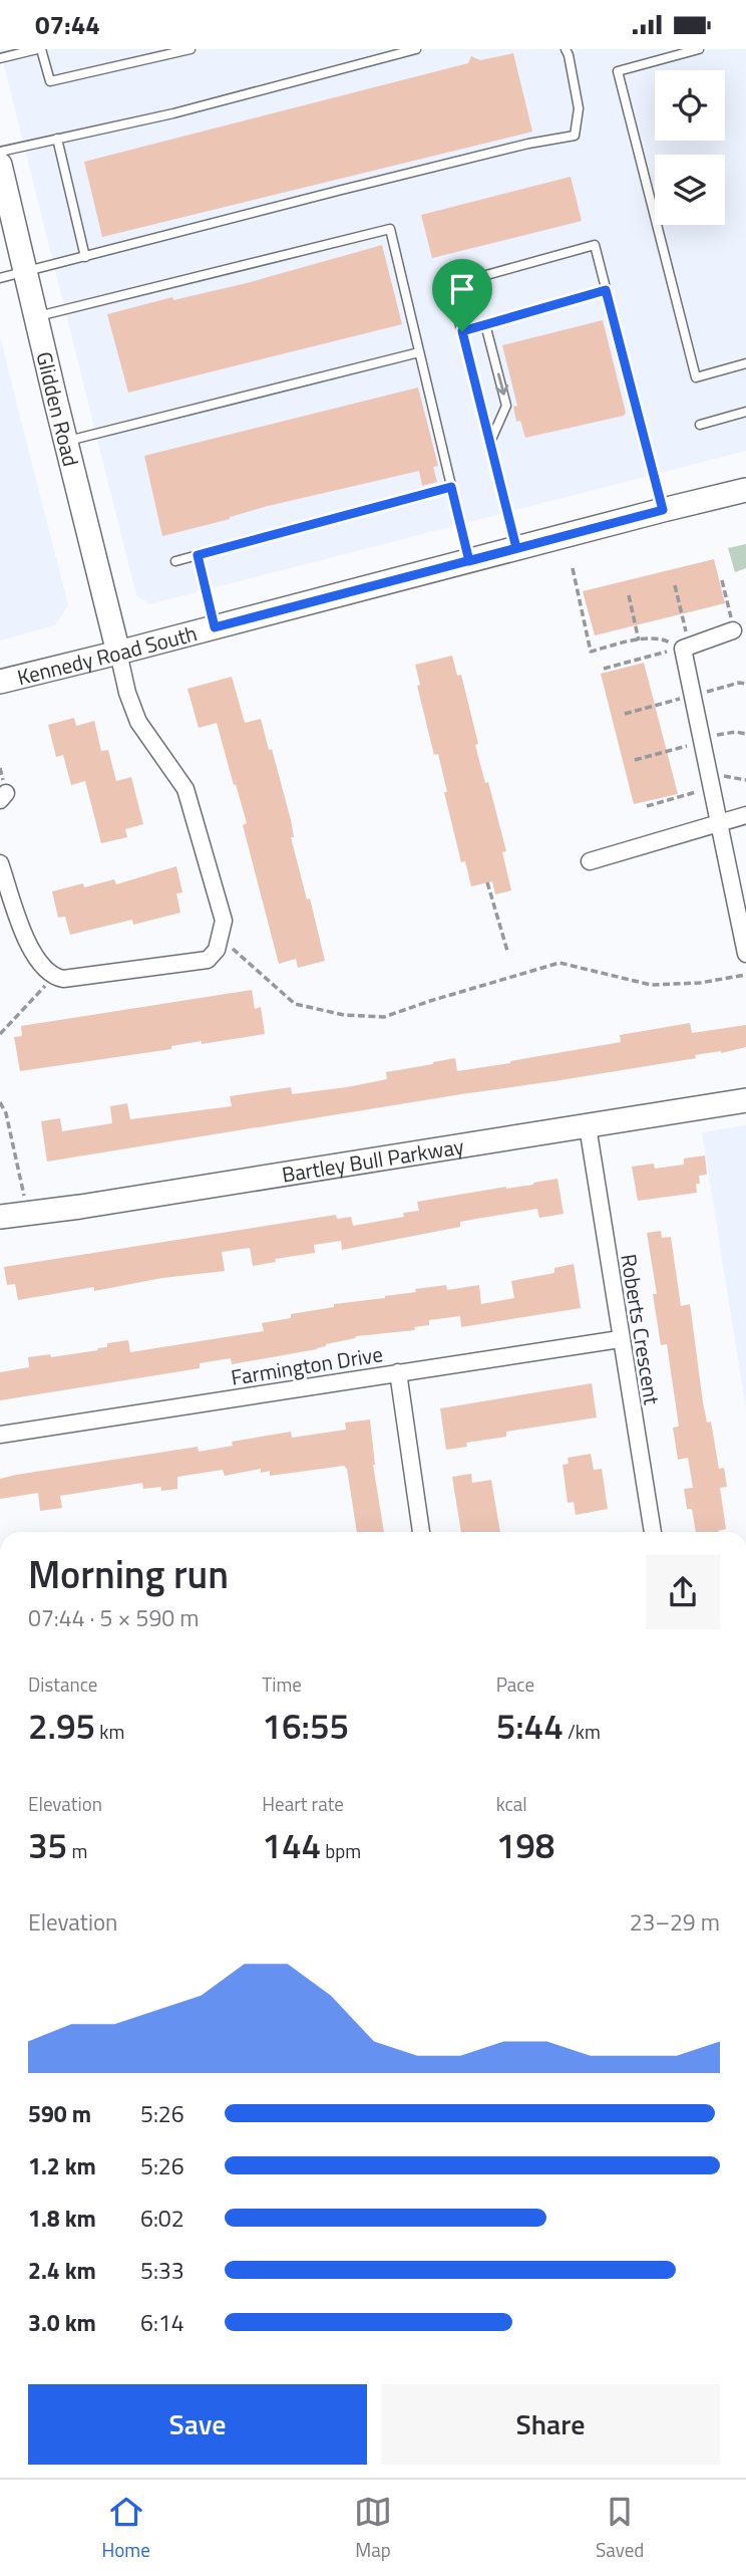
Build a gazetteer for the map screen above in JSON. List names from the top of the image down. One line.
{"streets":{"street":["Glidden Road","Kennedy Road South","Bartley Bull Parkway","Roberts Crescent","Farmington Drive"]},"crossings":[["Glidden Road","Kennedy Road South"],["Bartley Bull Parkway","Roberts Crescent"],["Roberts Crescent","Farmington Drive"]],"page":{"status":"07:44","heading":["Morning run","07:44 · 5 × 590 m"],"stats":[["Distance","2.95 km"],["Time","16:55"],["Pace","5:44 /km"],["Elevation","35 m"],["Heart rate","144 bpm"],["kcal","198"]],"chart":["Elevation","23–29 m"],"list":[{"name":"590 m","note":"5:26"},{"name":"1.2 km","note":"5:26"},{"name":"1.8 km","note":"6:02"},{"name":"2.4 km","note":"5:33"},{"name":"3.0 km","note":"6:14"}],"buttons":["Save","Share"],"tabs":["Home","Map","Saved"]}}
